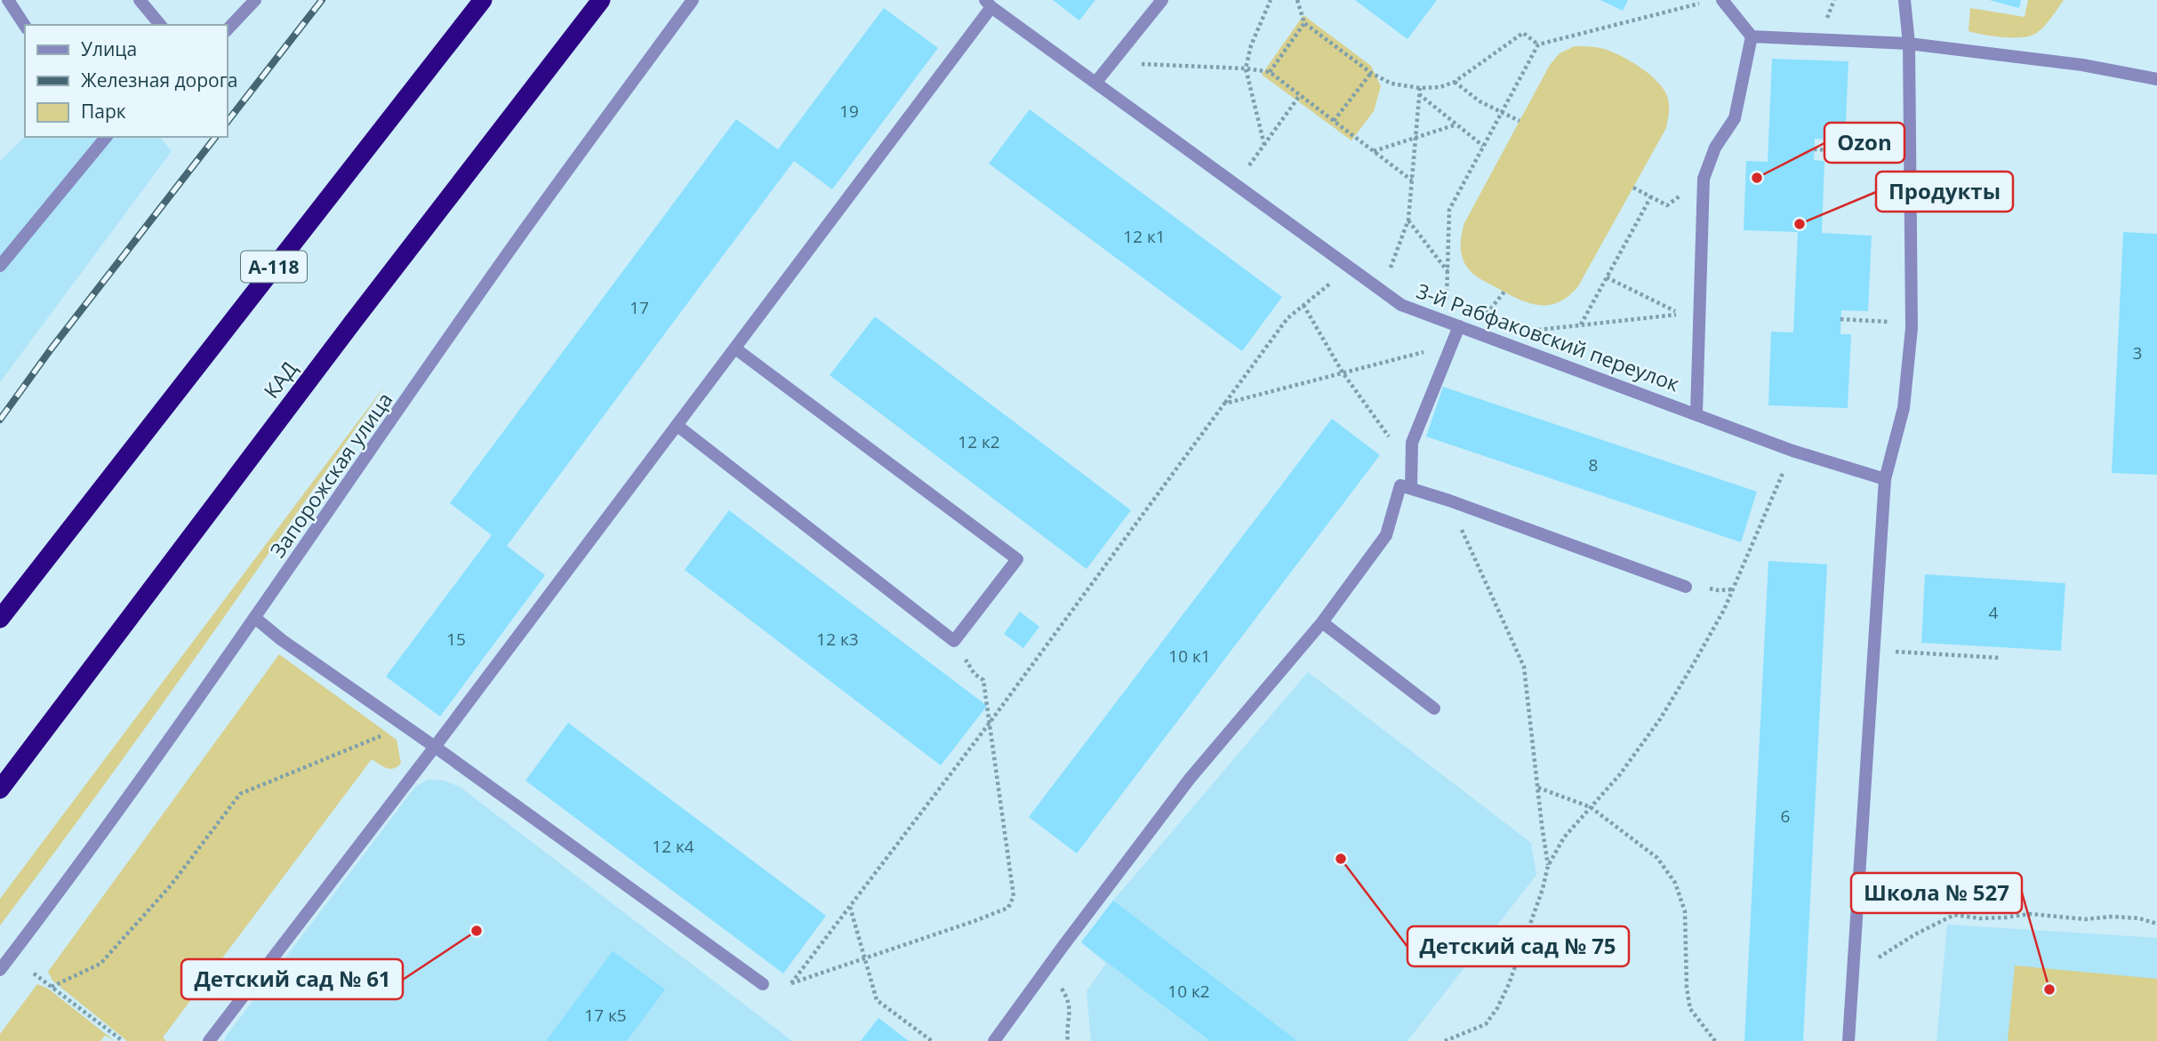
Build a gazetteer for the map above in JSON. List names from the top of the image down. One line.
{"streets":{"highway":["А-118","КАД"],"street":["3-й Рабфаковский переулок","Запорожская улица"]},"places":["Ozon","Продукты","Детский сад № 75","Детский сад № 61","Школа № 527"],"house_numbers":["19","12 к1","17","3","12 к2","8","4","15","12 к3","10 к1","6","12 к4","10 к2","17 к5"],"legend":["Улица","Железная дорога","Парк"]}
